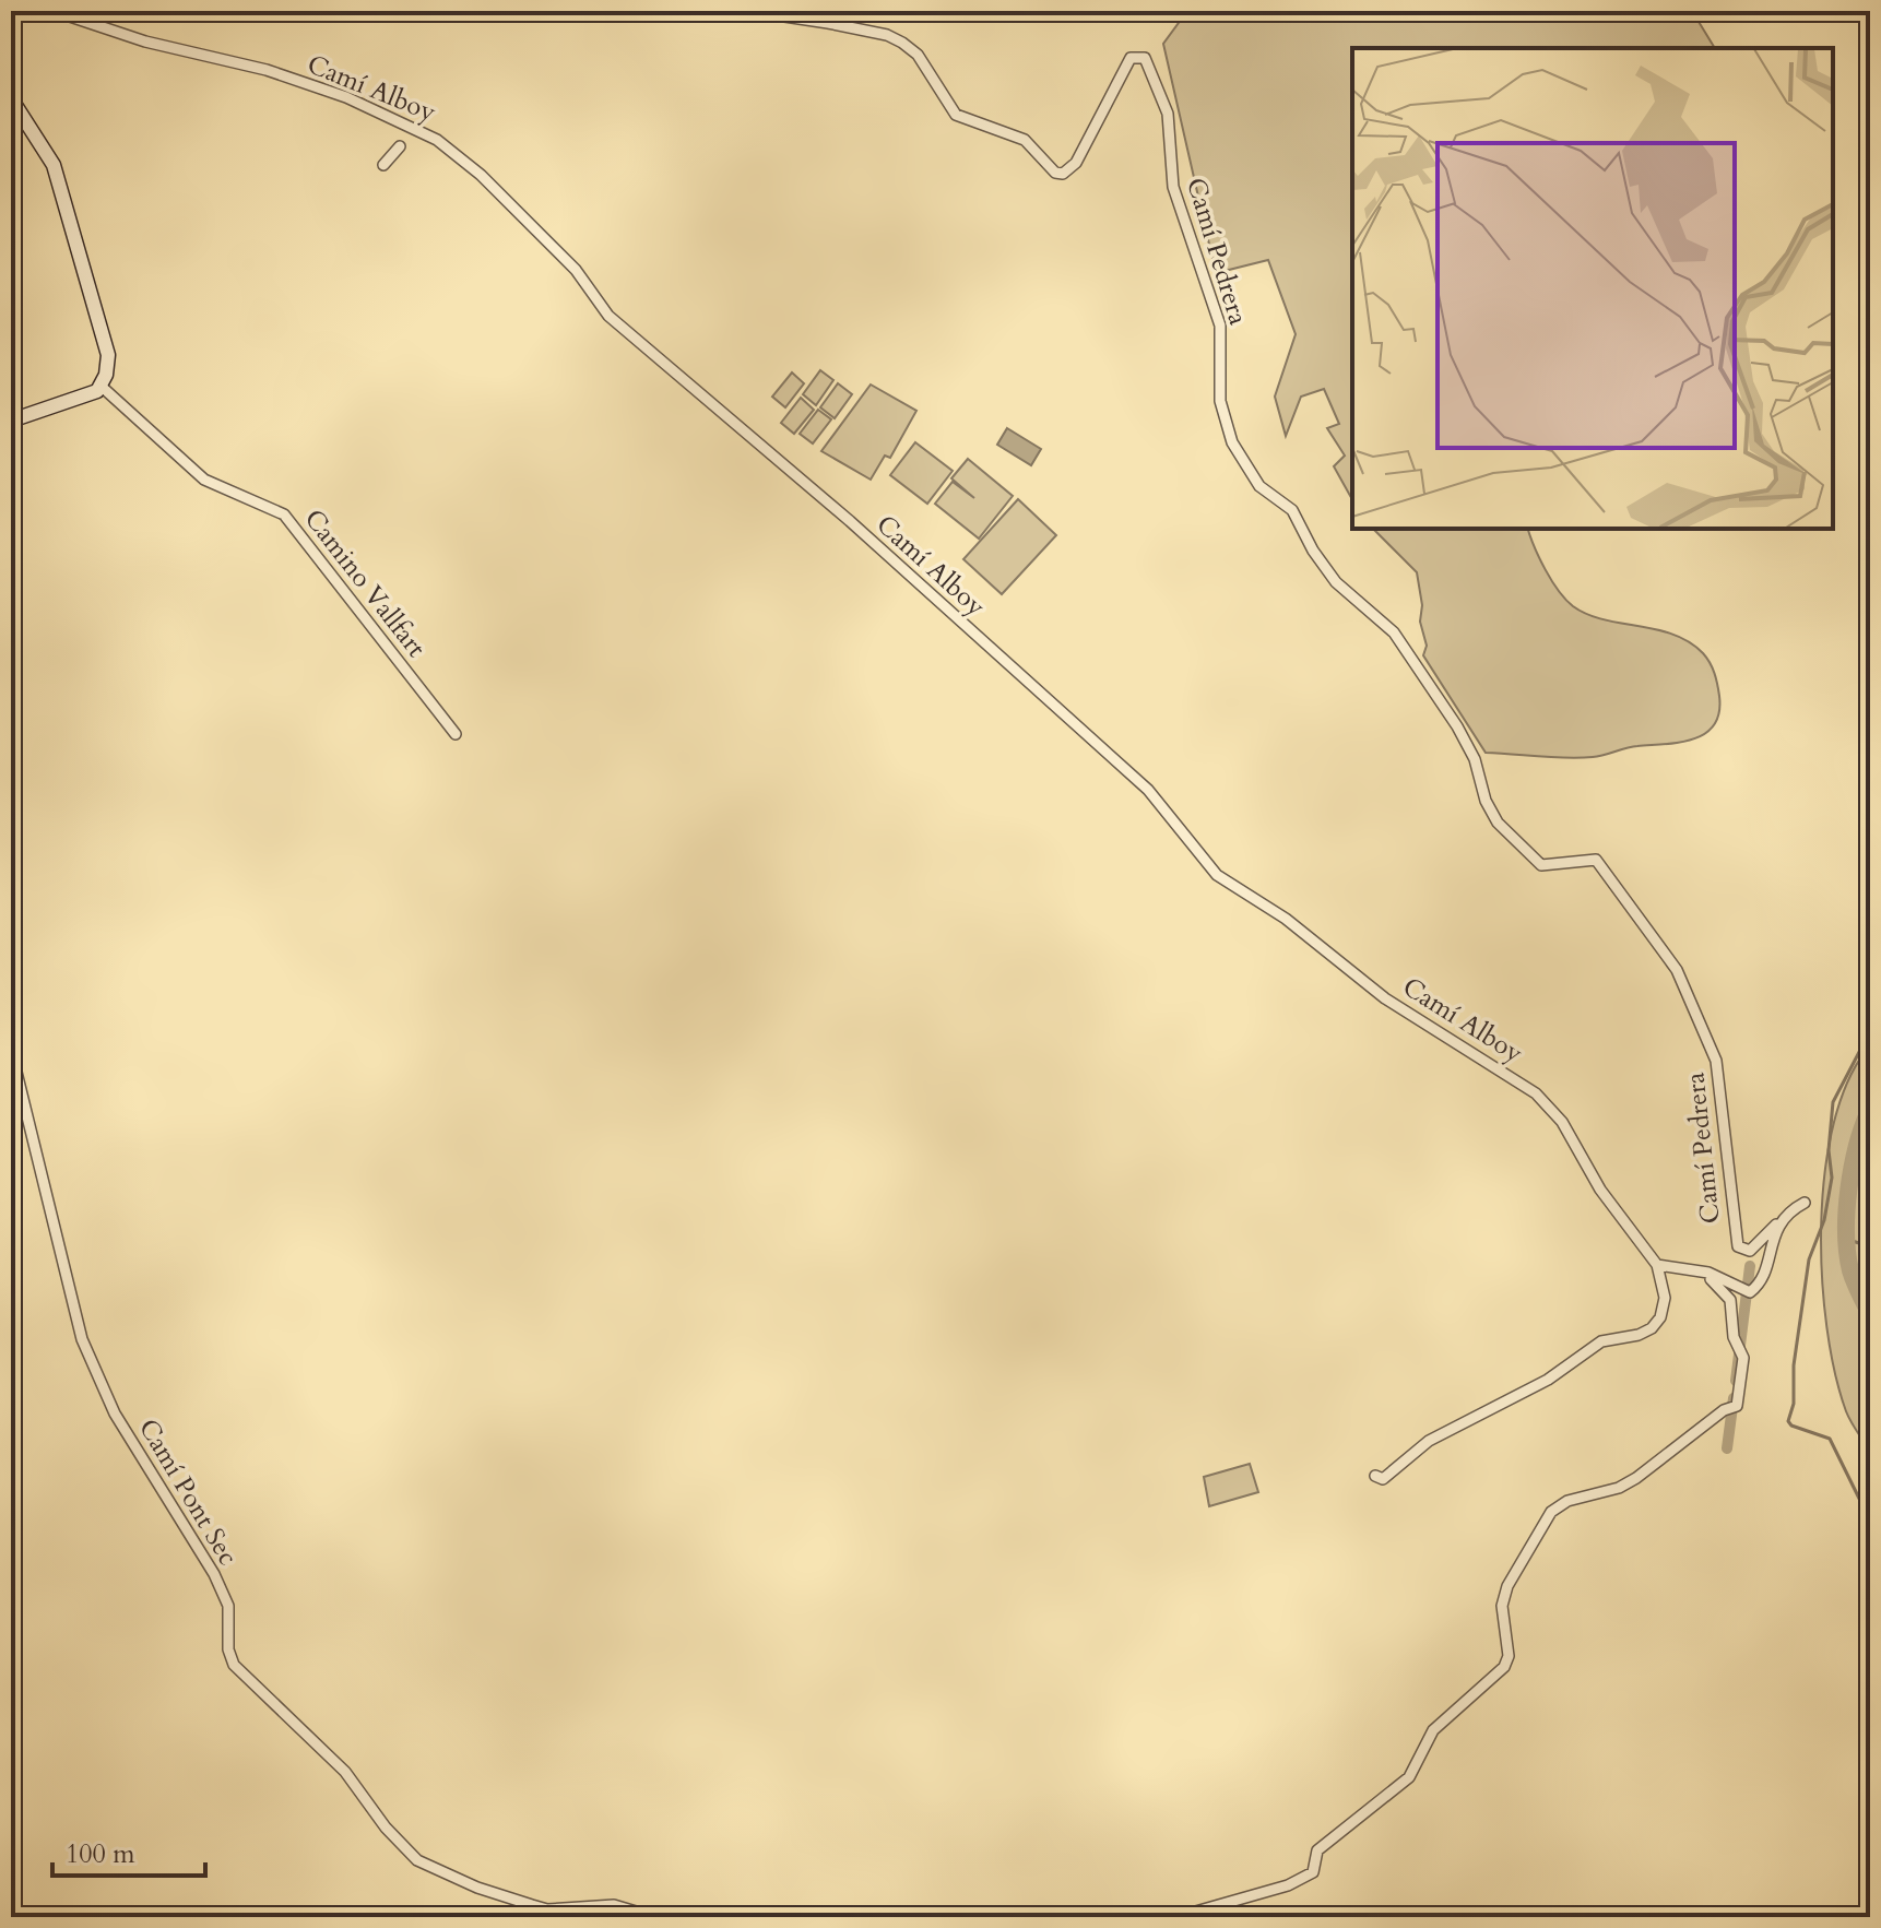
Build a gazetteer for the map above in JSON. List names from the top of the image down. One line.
{"streets":{"street":["Camí Alboy","Camí Pedrera","Camino Vallfart","Camí Pont Sec"]},"scale_bar":"100 m"}
